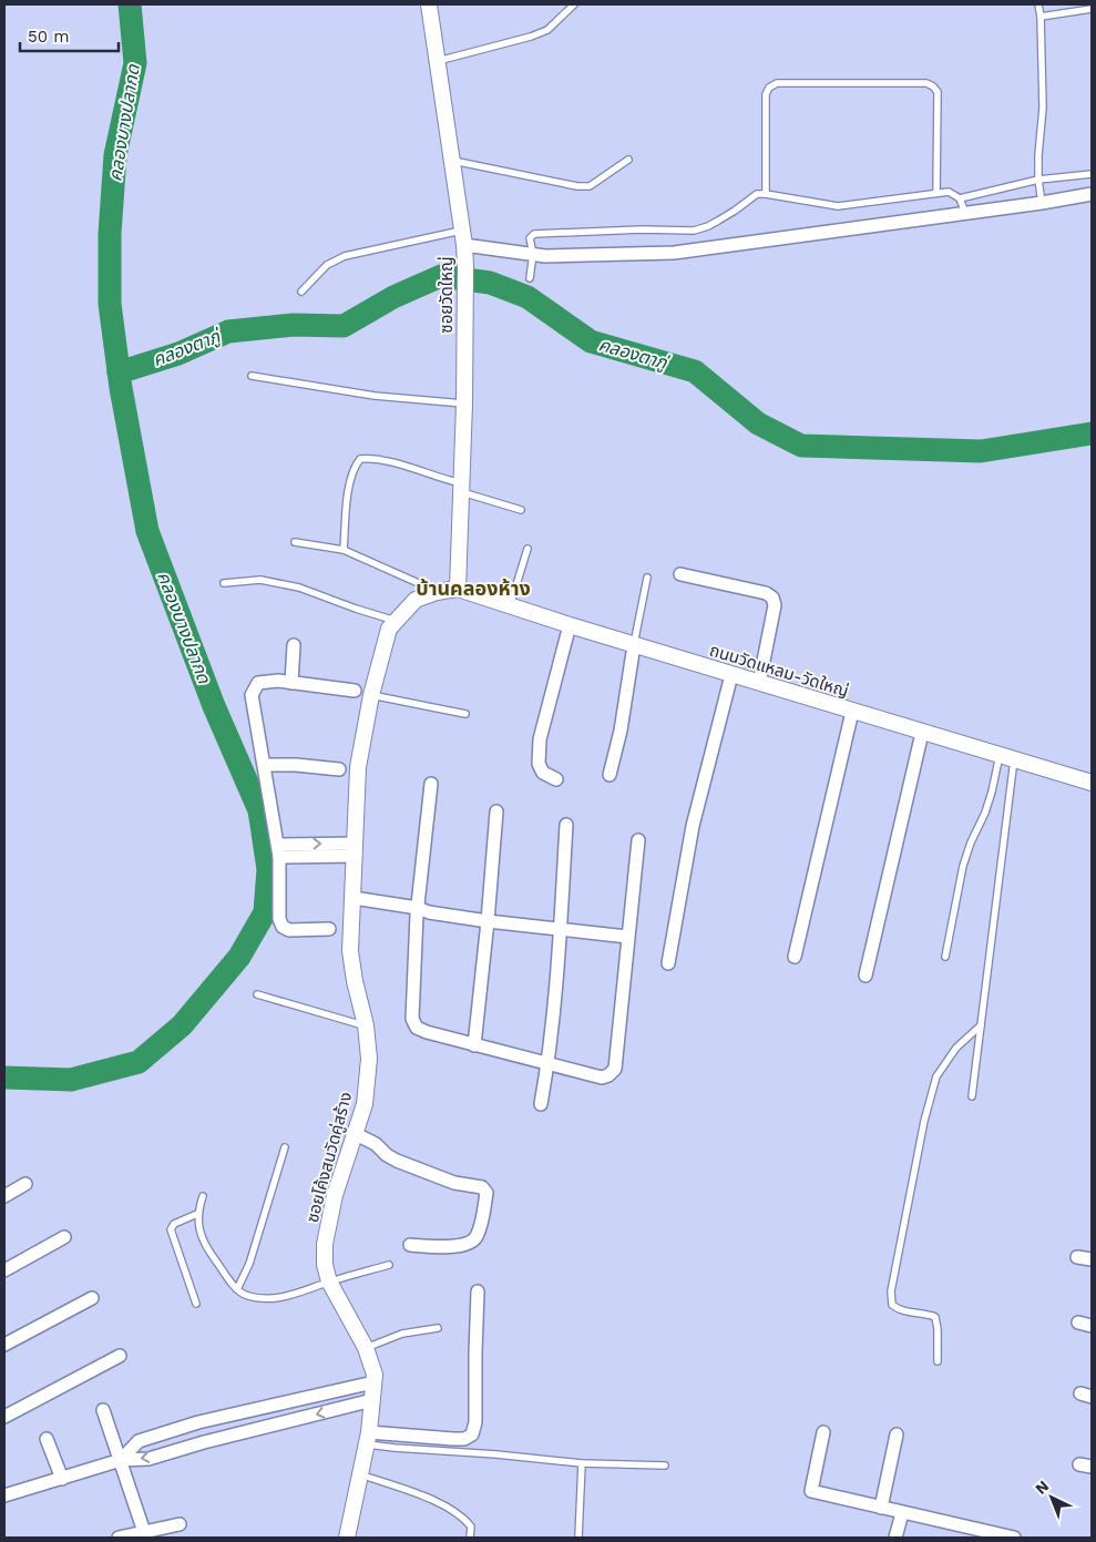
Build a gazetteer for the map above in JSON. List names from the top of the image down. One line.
{"streets":{"street":["ซอยวัดใหญ่","ถนนวัดแหลม-วัดใหญ่","ซอยโค้งสนวัดคู่สร้าง"]},"crossings":[["ซอยวัดใหญ่","ถนนวัดแหลม-วัดใหญ่"],["ซอยวัดใหญ่","ซอยโค้งสนวัดคู่สร้าง"],["ถนนวัดแหลม-วัดใหญ่","ซอยโค้งสนวัดคู่สร้าง"]],"districts":["บ้านคลองห้าง"],"water":["คลองบางปลากด","คลองตาภู่"],"scale_bar":"50 m","north":"top left"}
